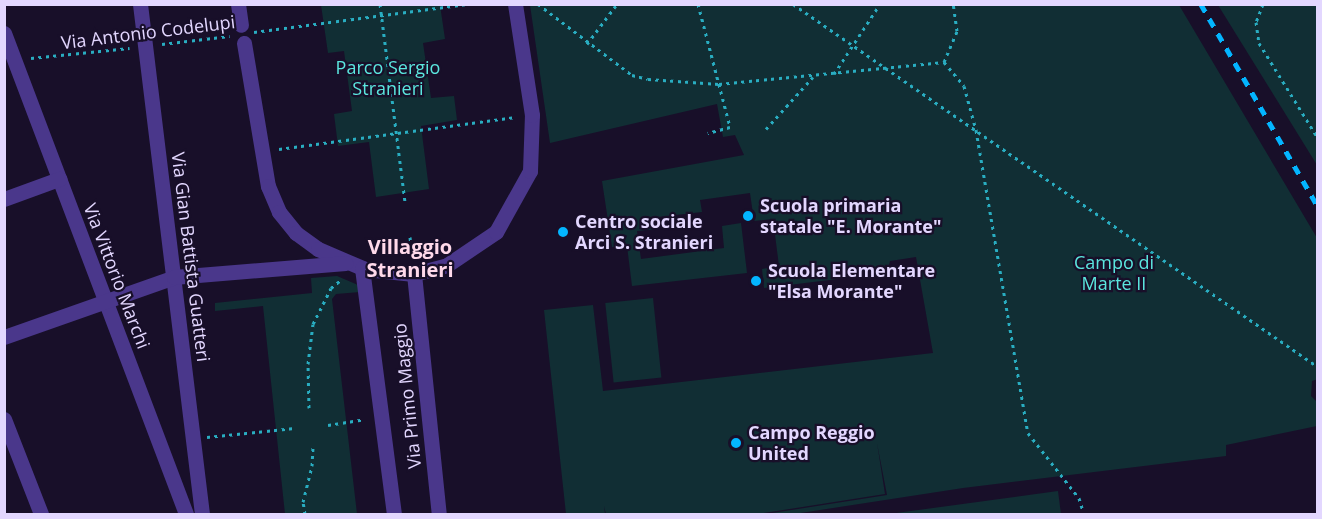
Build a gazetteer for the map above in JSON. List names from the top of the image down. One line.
{"streets":{"street":["Via Gian Battista Guatteri","Via Vittorio Marchi","Via Primo Maggio"],"path":["Via Antonio Codelupi"]},"crossings":[["Via Antonio Codelupi","Via Gian Battista Guatteri"],["Via Antonio Codelupi","Via Vittorio Marchi"]],"districts":["Villaggio Stranieri"],"parks":["Parco Sergio Stranieri","Campo di Marte II"],"places":["Scuola primaria statale \"E. Morante\"","Centro sociale Arci S. Stranieri","Scuola Elementare \"Elsa Morante\"","Campo Reggio United"]}
